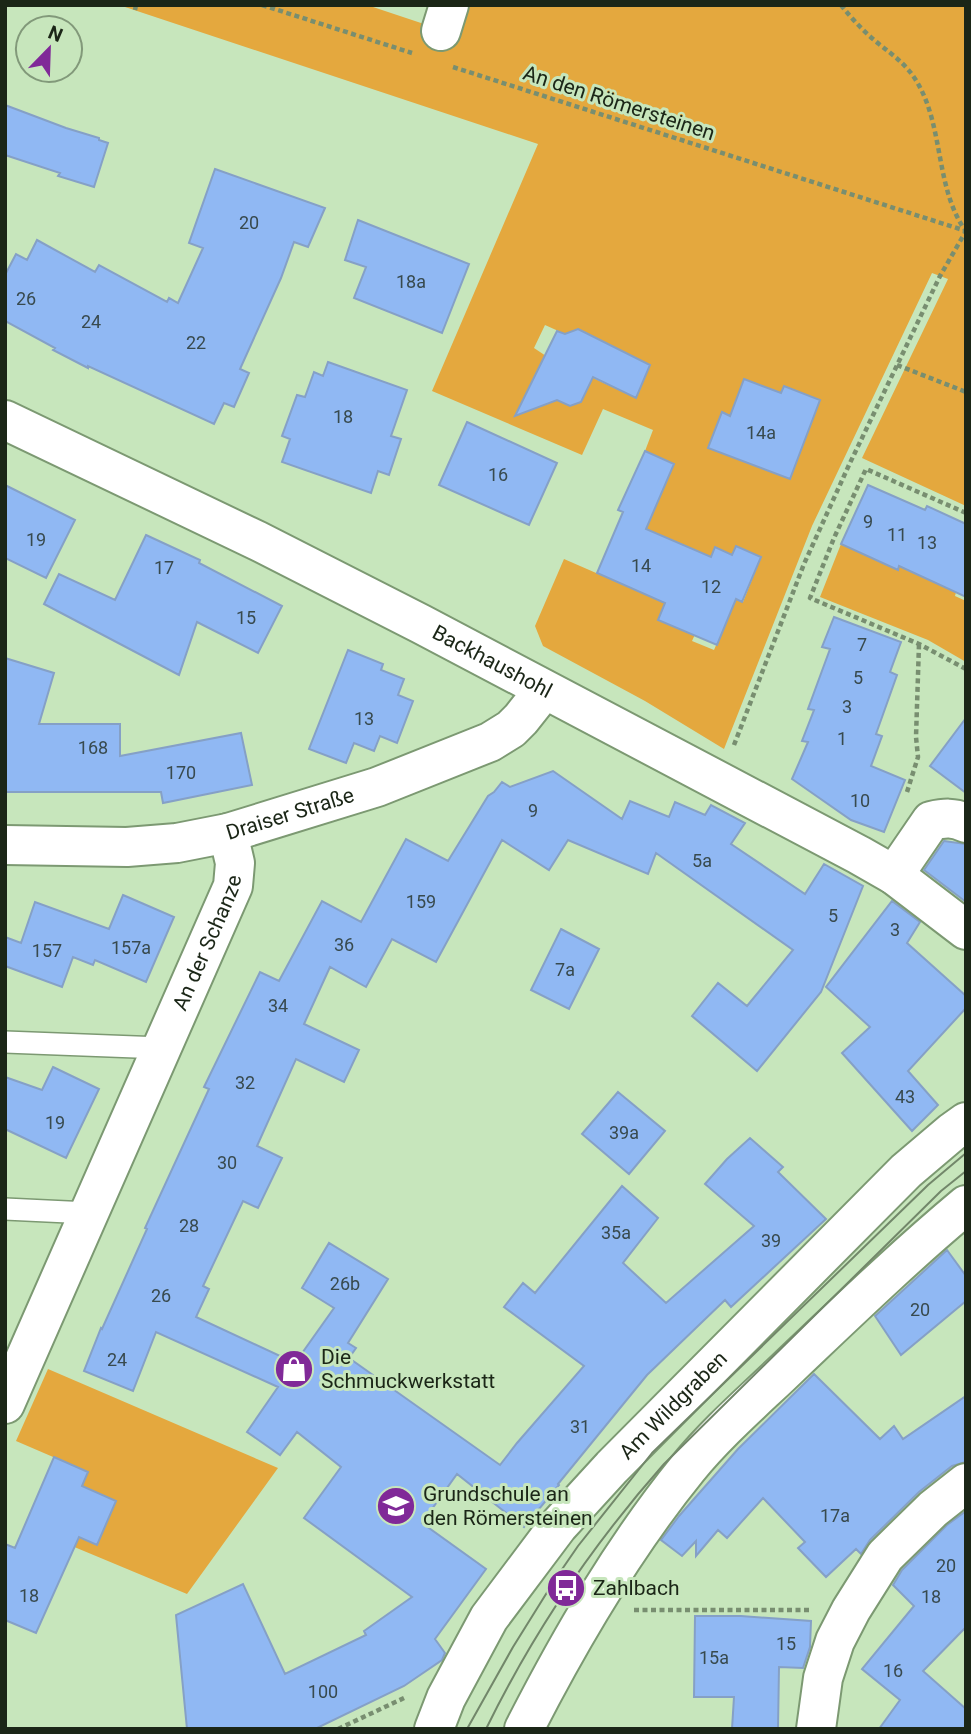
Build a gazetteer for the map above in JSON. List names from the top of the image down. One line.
{"streets":{"street":["Backhaushohl","Draiser Straße","An der Schanze","Am Wildgraben"],"path":["An den Römersteinen"]},"crossings":[["Backhaushohl","Draiser Straße"],["Draiser Straße","An der Schanze"]],"places":{"shop":["Die Schmuckwerkstatt"],"school or university":["Grundschule an den Römersteinen"],"bus stop":["Zahlbach"]},"house_numbers":["20","18a","26","24","22","18","14a","16","9","11","19","13","14","17","12","15","7","5","3","13","1","168","170","10","9","5a","159","5","3","36","157a","157","7a","34","32","43","19","39a","30","28","35a","39","26b","26","20","24","31","17a","20","18","18","15","15a","16","100"],"north":"top right"}
